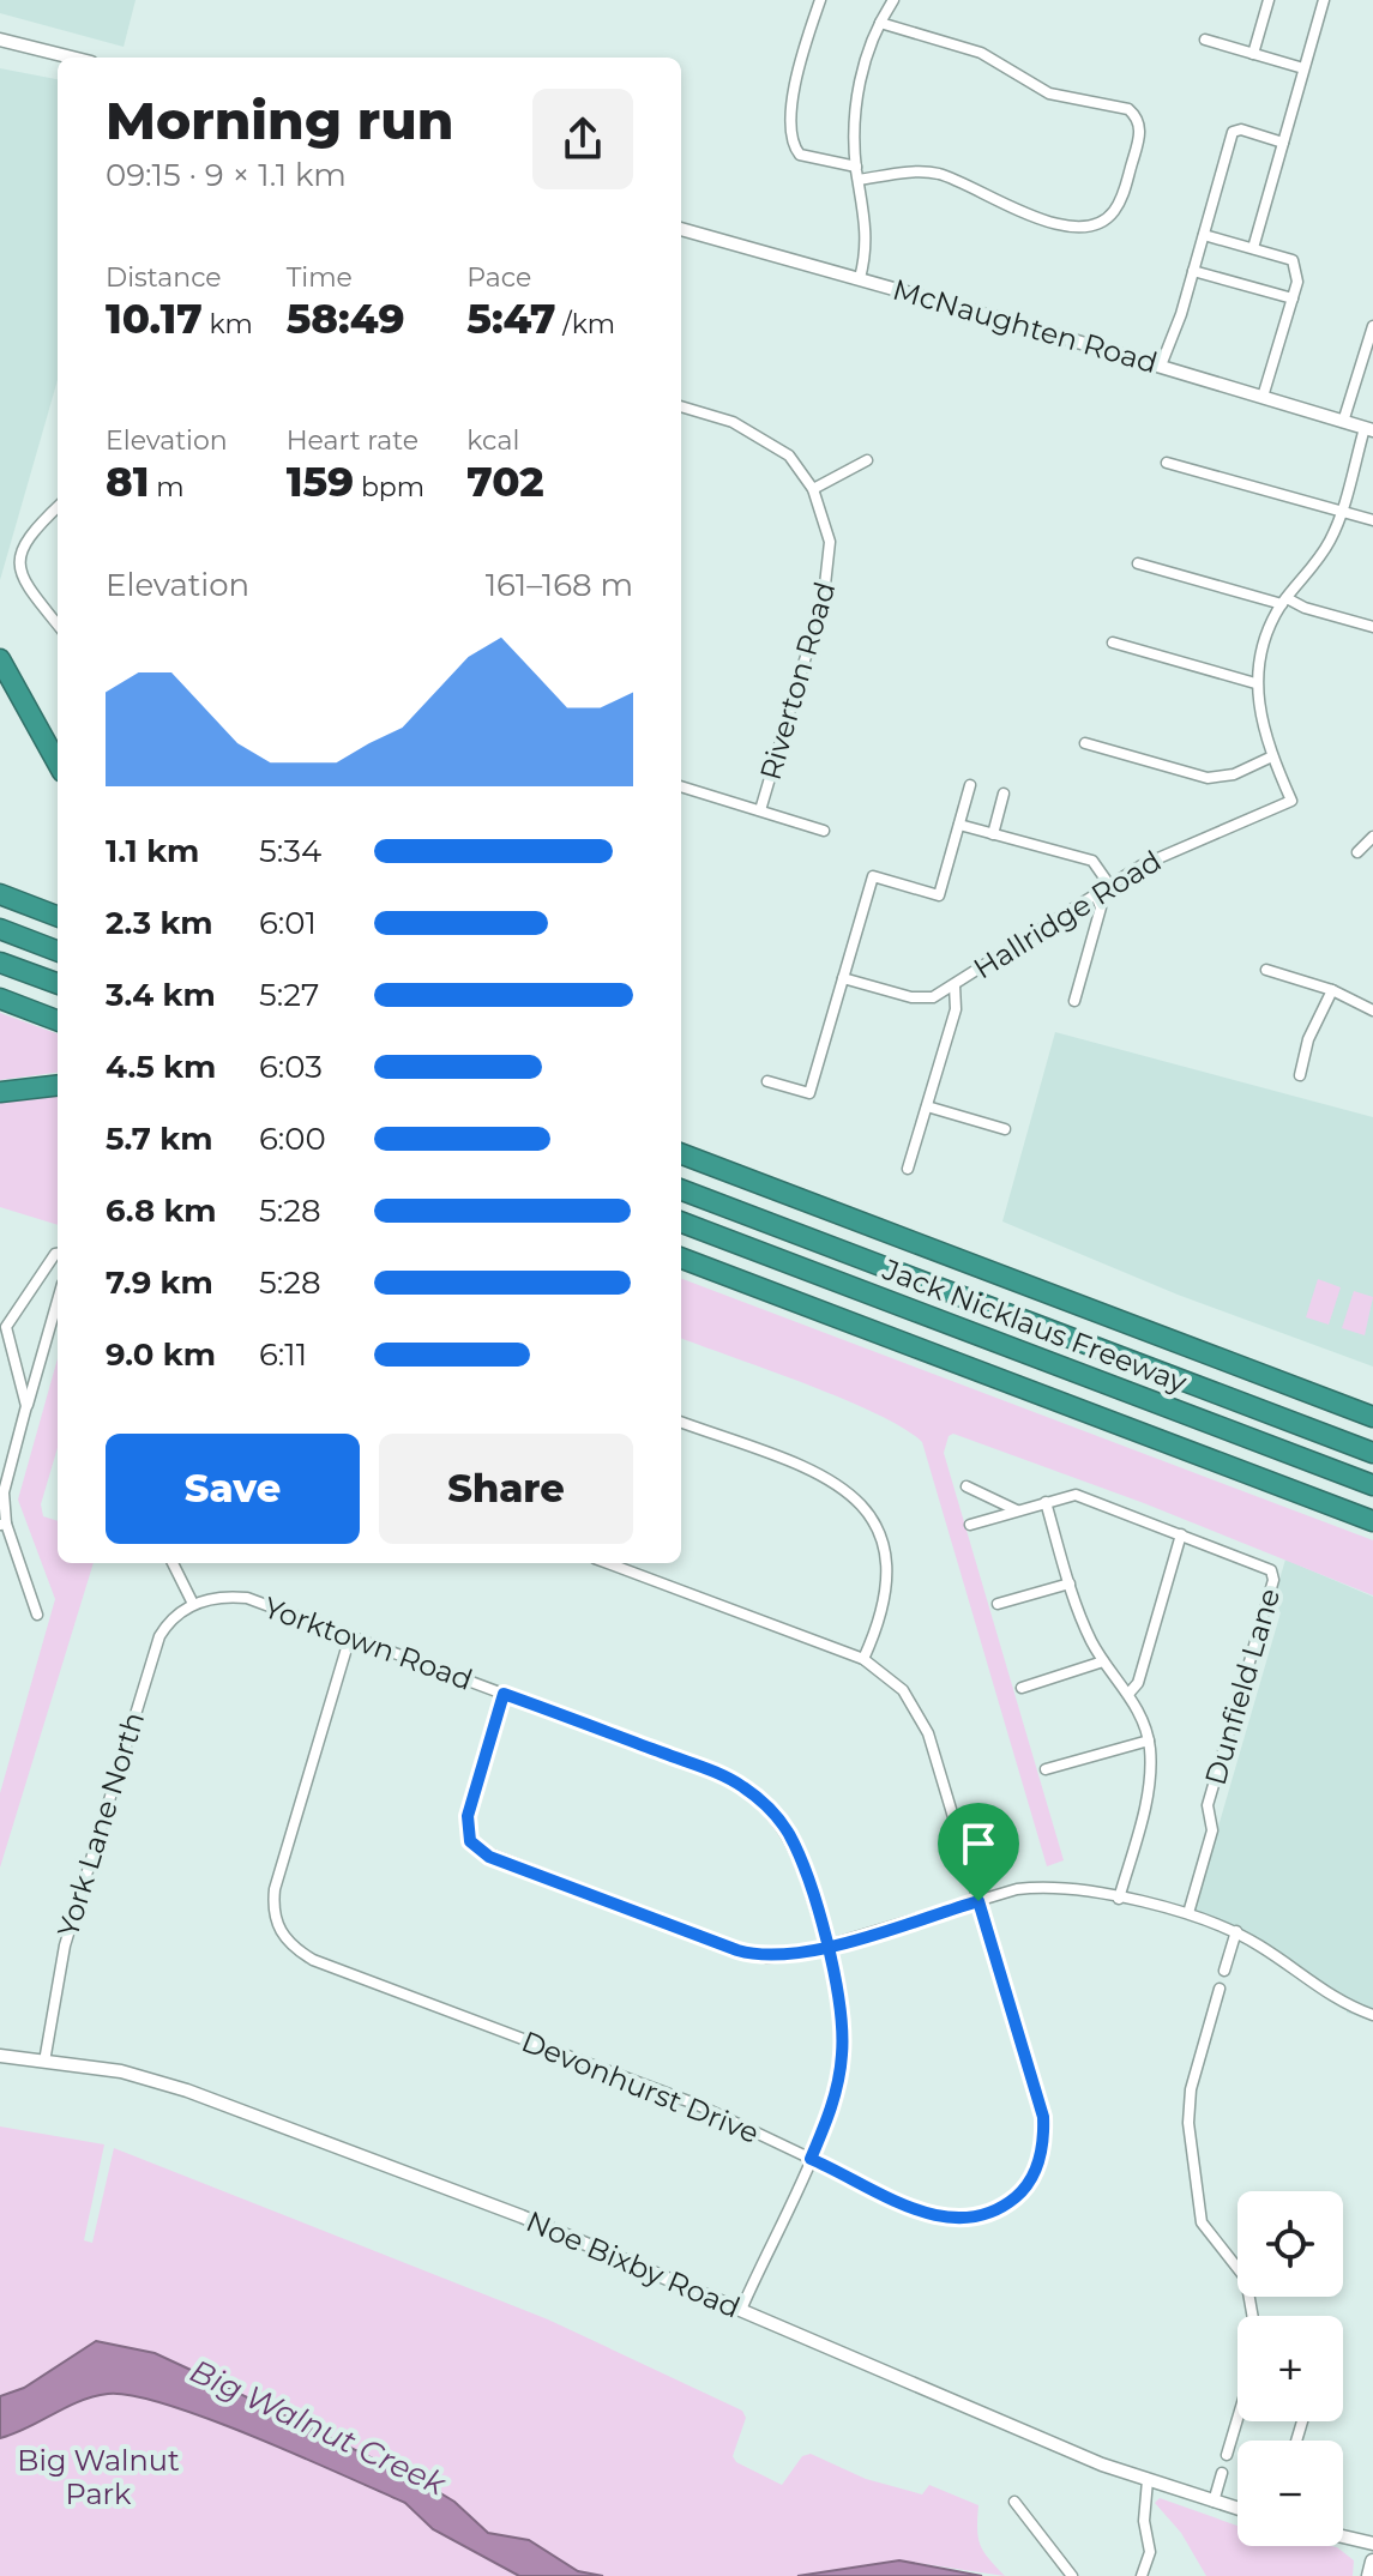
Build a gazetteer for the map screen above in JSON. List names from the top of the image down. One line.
{"streets":{"highway":["Jack Nicklaus Freeway"],"street":["McNaughten Road","Riverton Road","Hallridge Road","Yorktown Road","Dunfield Lane","York Lane North","Devonhurst Drive","Noe Bixby Road"]},"crossings":[["Yorktown Road","York Lane North"],["Yorktown Road","Devonhurst Drive"],["Yorktown Road","Noe Bixby Road"],["York Lane North","Noe Bixby Road"]],"water":["Big Walnut Creek"],"parks":["Big Walnut Park"],"page":{"heading":["Morning run","09:15 · 9 × 1.1 km"],"stats":[["Distance","10.17 km"],["Time","58:49"],["Pace","5:47 /km"],["Elevation","81 m"],["Heart rate","159 bpm"],["kcal","702"]],"chart":["Elevation","161–168 m"],"list":[{"name":"1.1 km","note":"5:34"},{"name":"2.3 km","note":"6:01"},{"name":"3.4 km","note":"5:27"},{"name":"4.5 km","note":"6:03"},{"name":"5.7 km","note":"6:00"},{"name":"6.8 km","note":"5:28"},{"name":"7.9 km","note":"5:28"},{"name":"9.0 km","note":"6:11"}],"buttons":["Save","Share"],"map_buttons":["+","−"]}}
